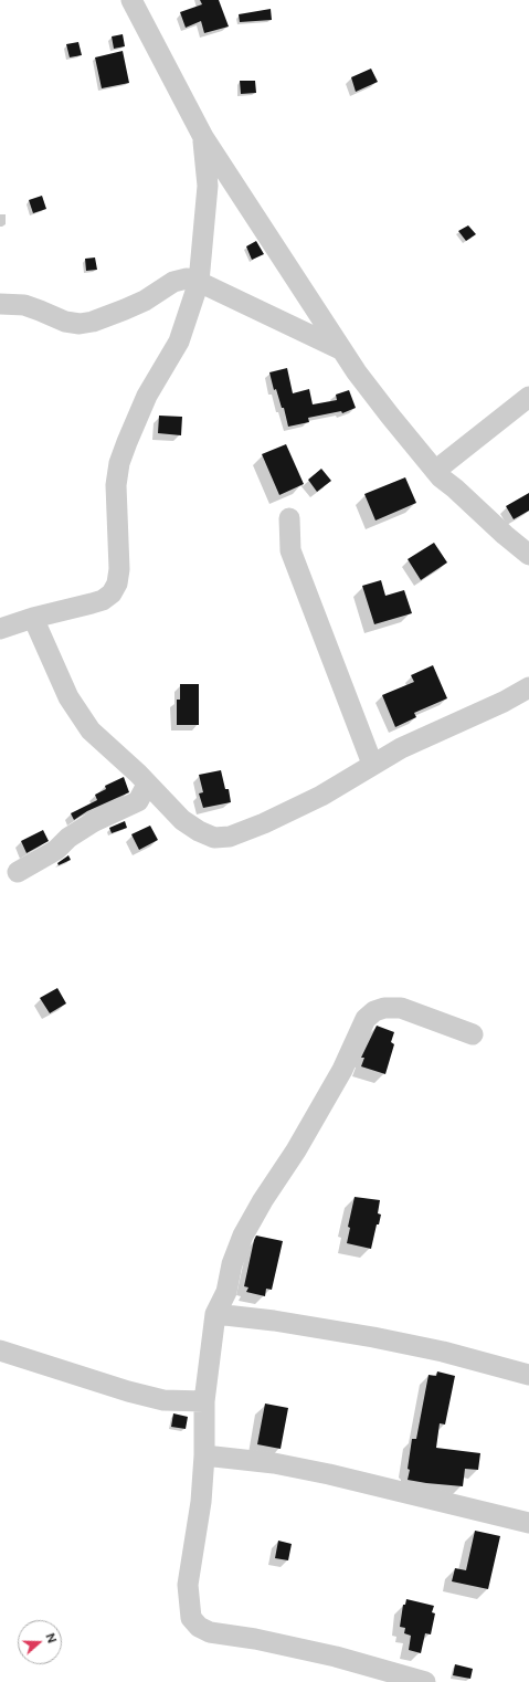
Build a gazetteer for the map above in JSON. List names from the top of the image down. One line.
{"north":"right"}
